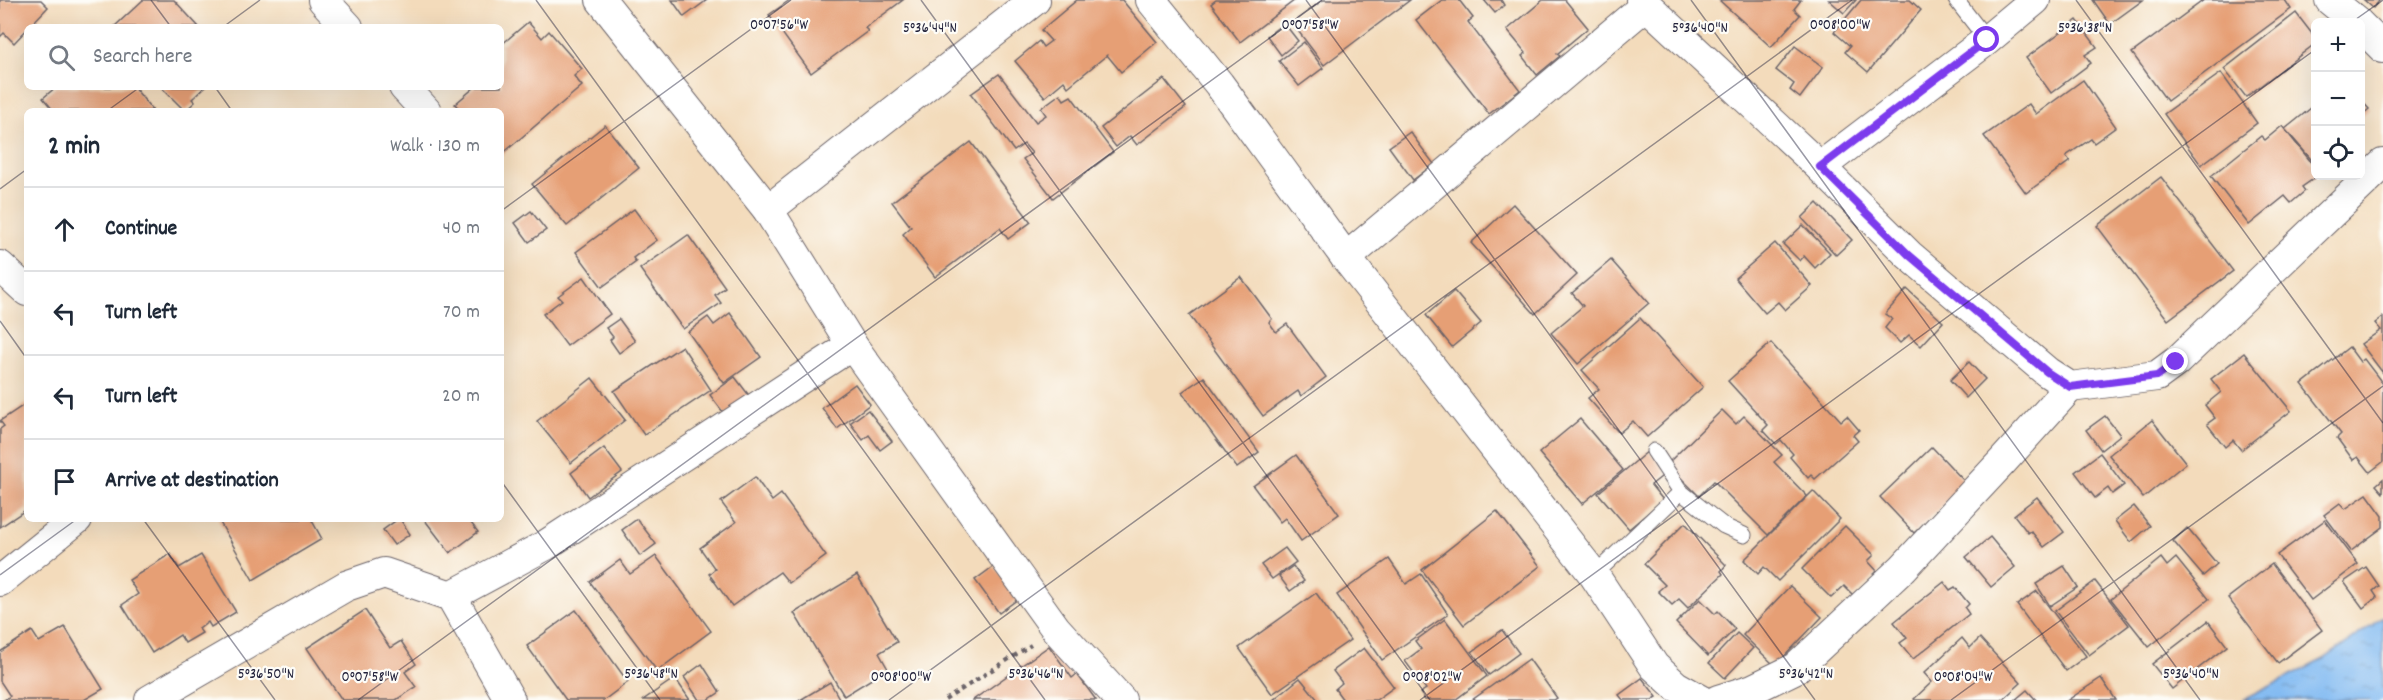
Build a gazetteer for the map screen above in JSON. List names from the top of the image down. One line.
{"page":{"map_buttons":["+","−"],"search":"Search here","heading":["2 min","Walk · 130 m"],"list":[["Continue","40 m"],["Turn left","70 m"],["Turn left","20 m"],"Arrive at destination"]},"coordinates":["0°07'56\"W","0°07'58\"W","0°08'00\"W","5°36'44\"N","5°36'40\"N","5°36'38\"N","5°36'50\"N","5°36'48\"N","5°36'46\"N","5°36'42\"N","0°08'02\"W","0°08'04\"W"]}
